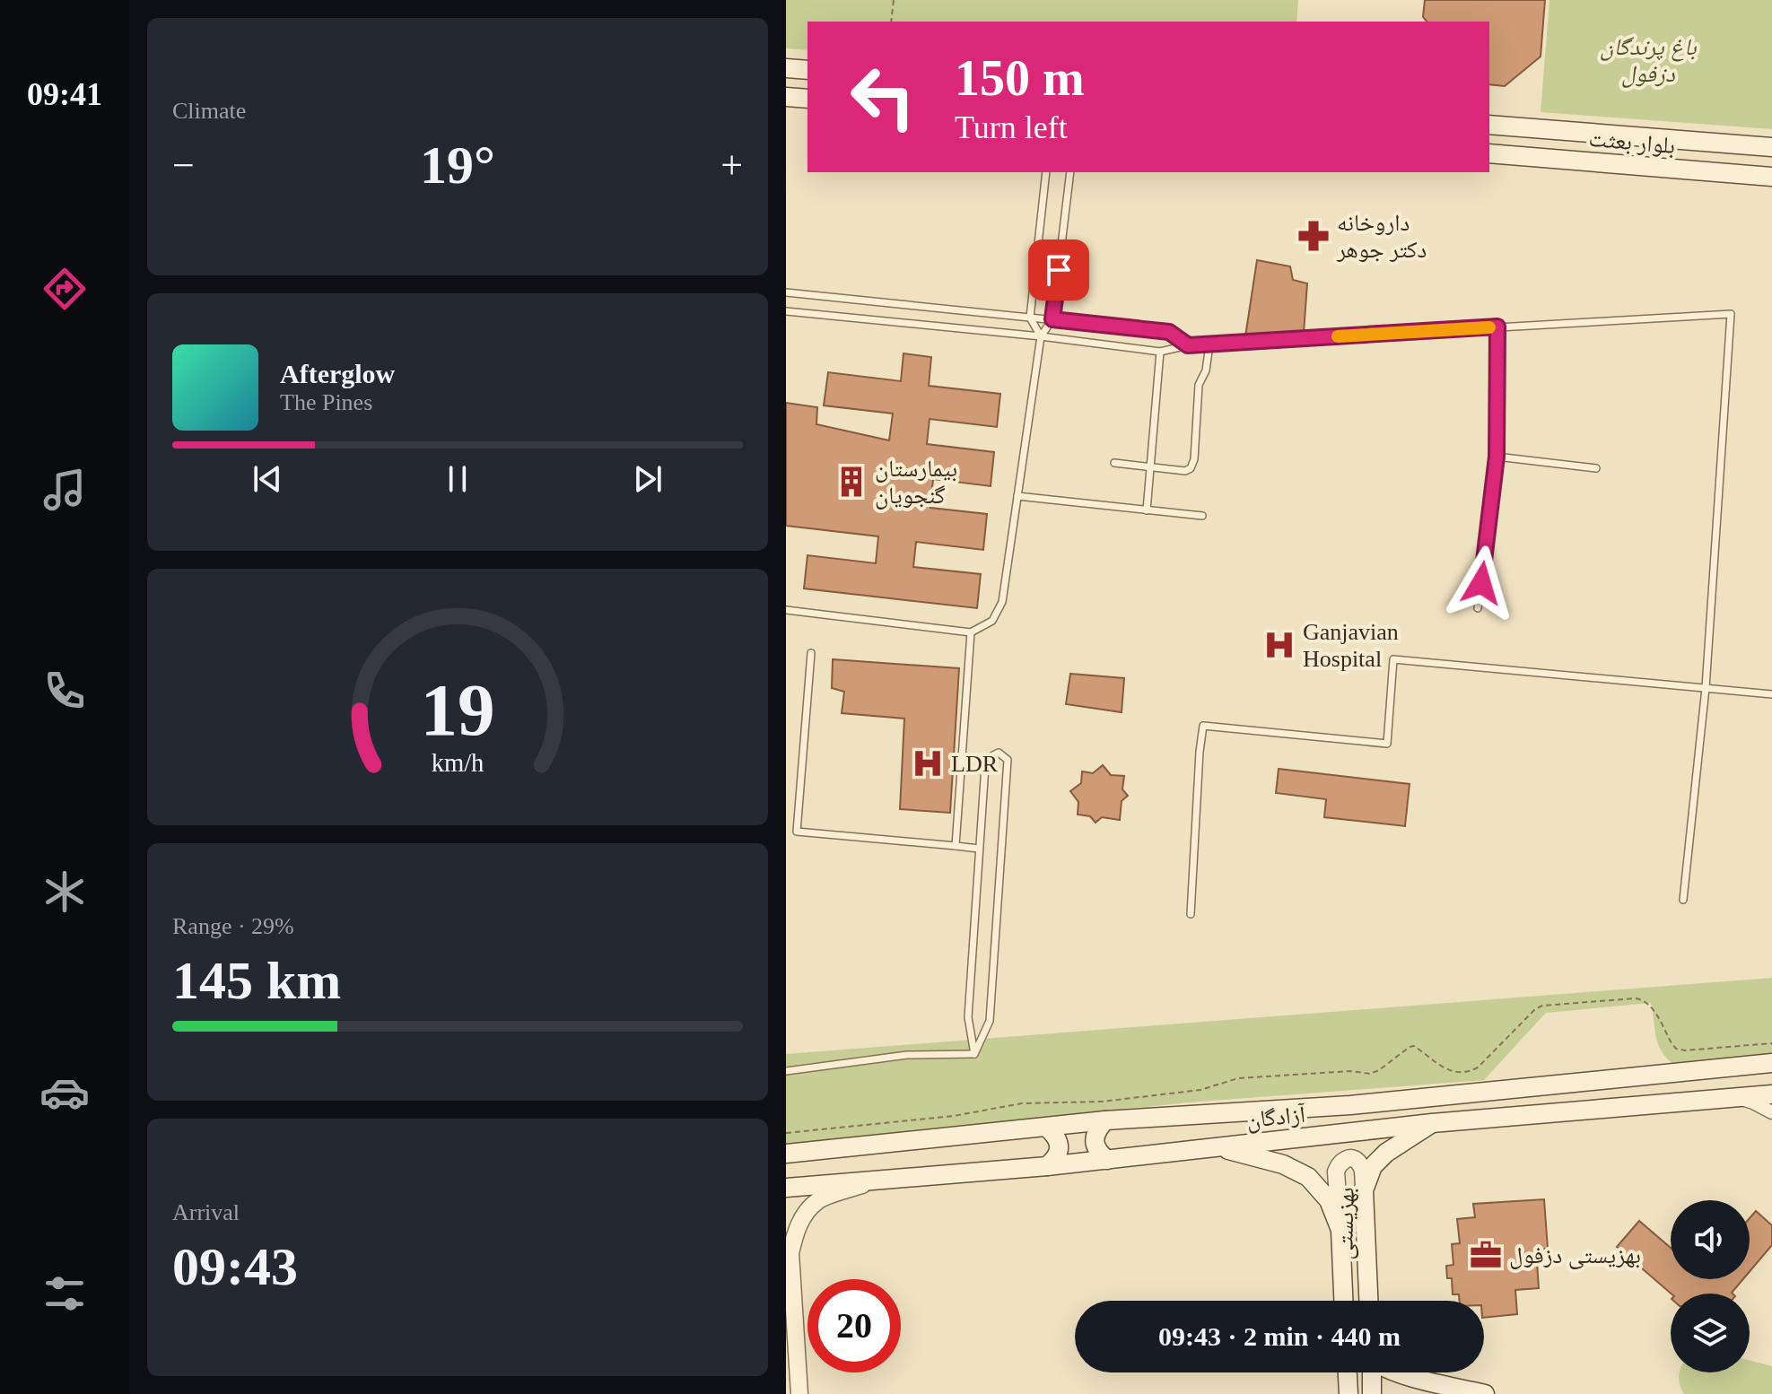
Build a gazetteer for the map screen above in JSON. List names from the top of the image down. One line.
{"streets":{"main road":["بلوار بعثت","آزادگان","بهزیستی"]},"crossings":[["آزادگان","بهزیستی"]],"parks":["باغ پرندگان دزفول"],"places":{"pharmacy":["داروخانه دکتر جوهر"],"building":["بیمارستان گنجویان"],"hospital":["Ganjavian Hospital","LDR"],"office":["بهزیستی دزفول"]},"page":{"tabs":"09:41","tile":["Climate",["Range · 29%","145 km"],["Arrival","09:43"]],"turn":["150 m","Turn left"],"heat":["−","19°","+"],"song":["Afterglow","The Pines"],"limit":"20","trip":"09:43 · 2 min · 440 m","gauge":["19","km/h"]}}
